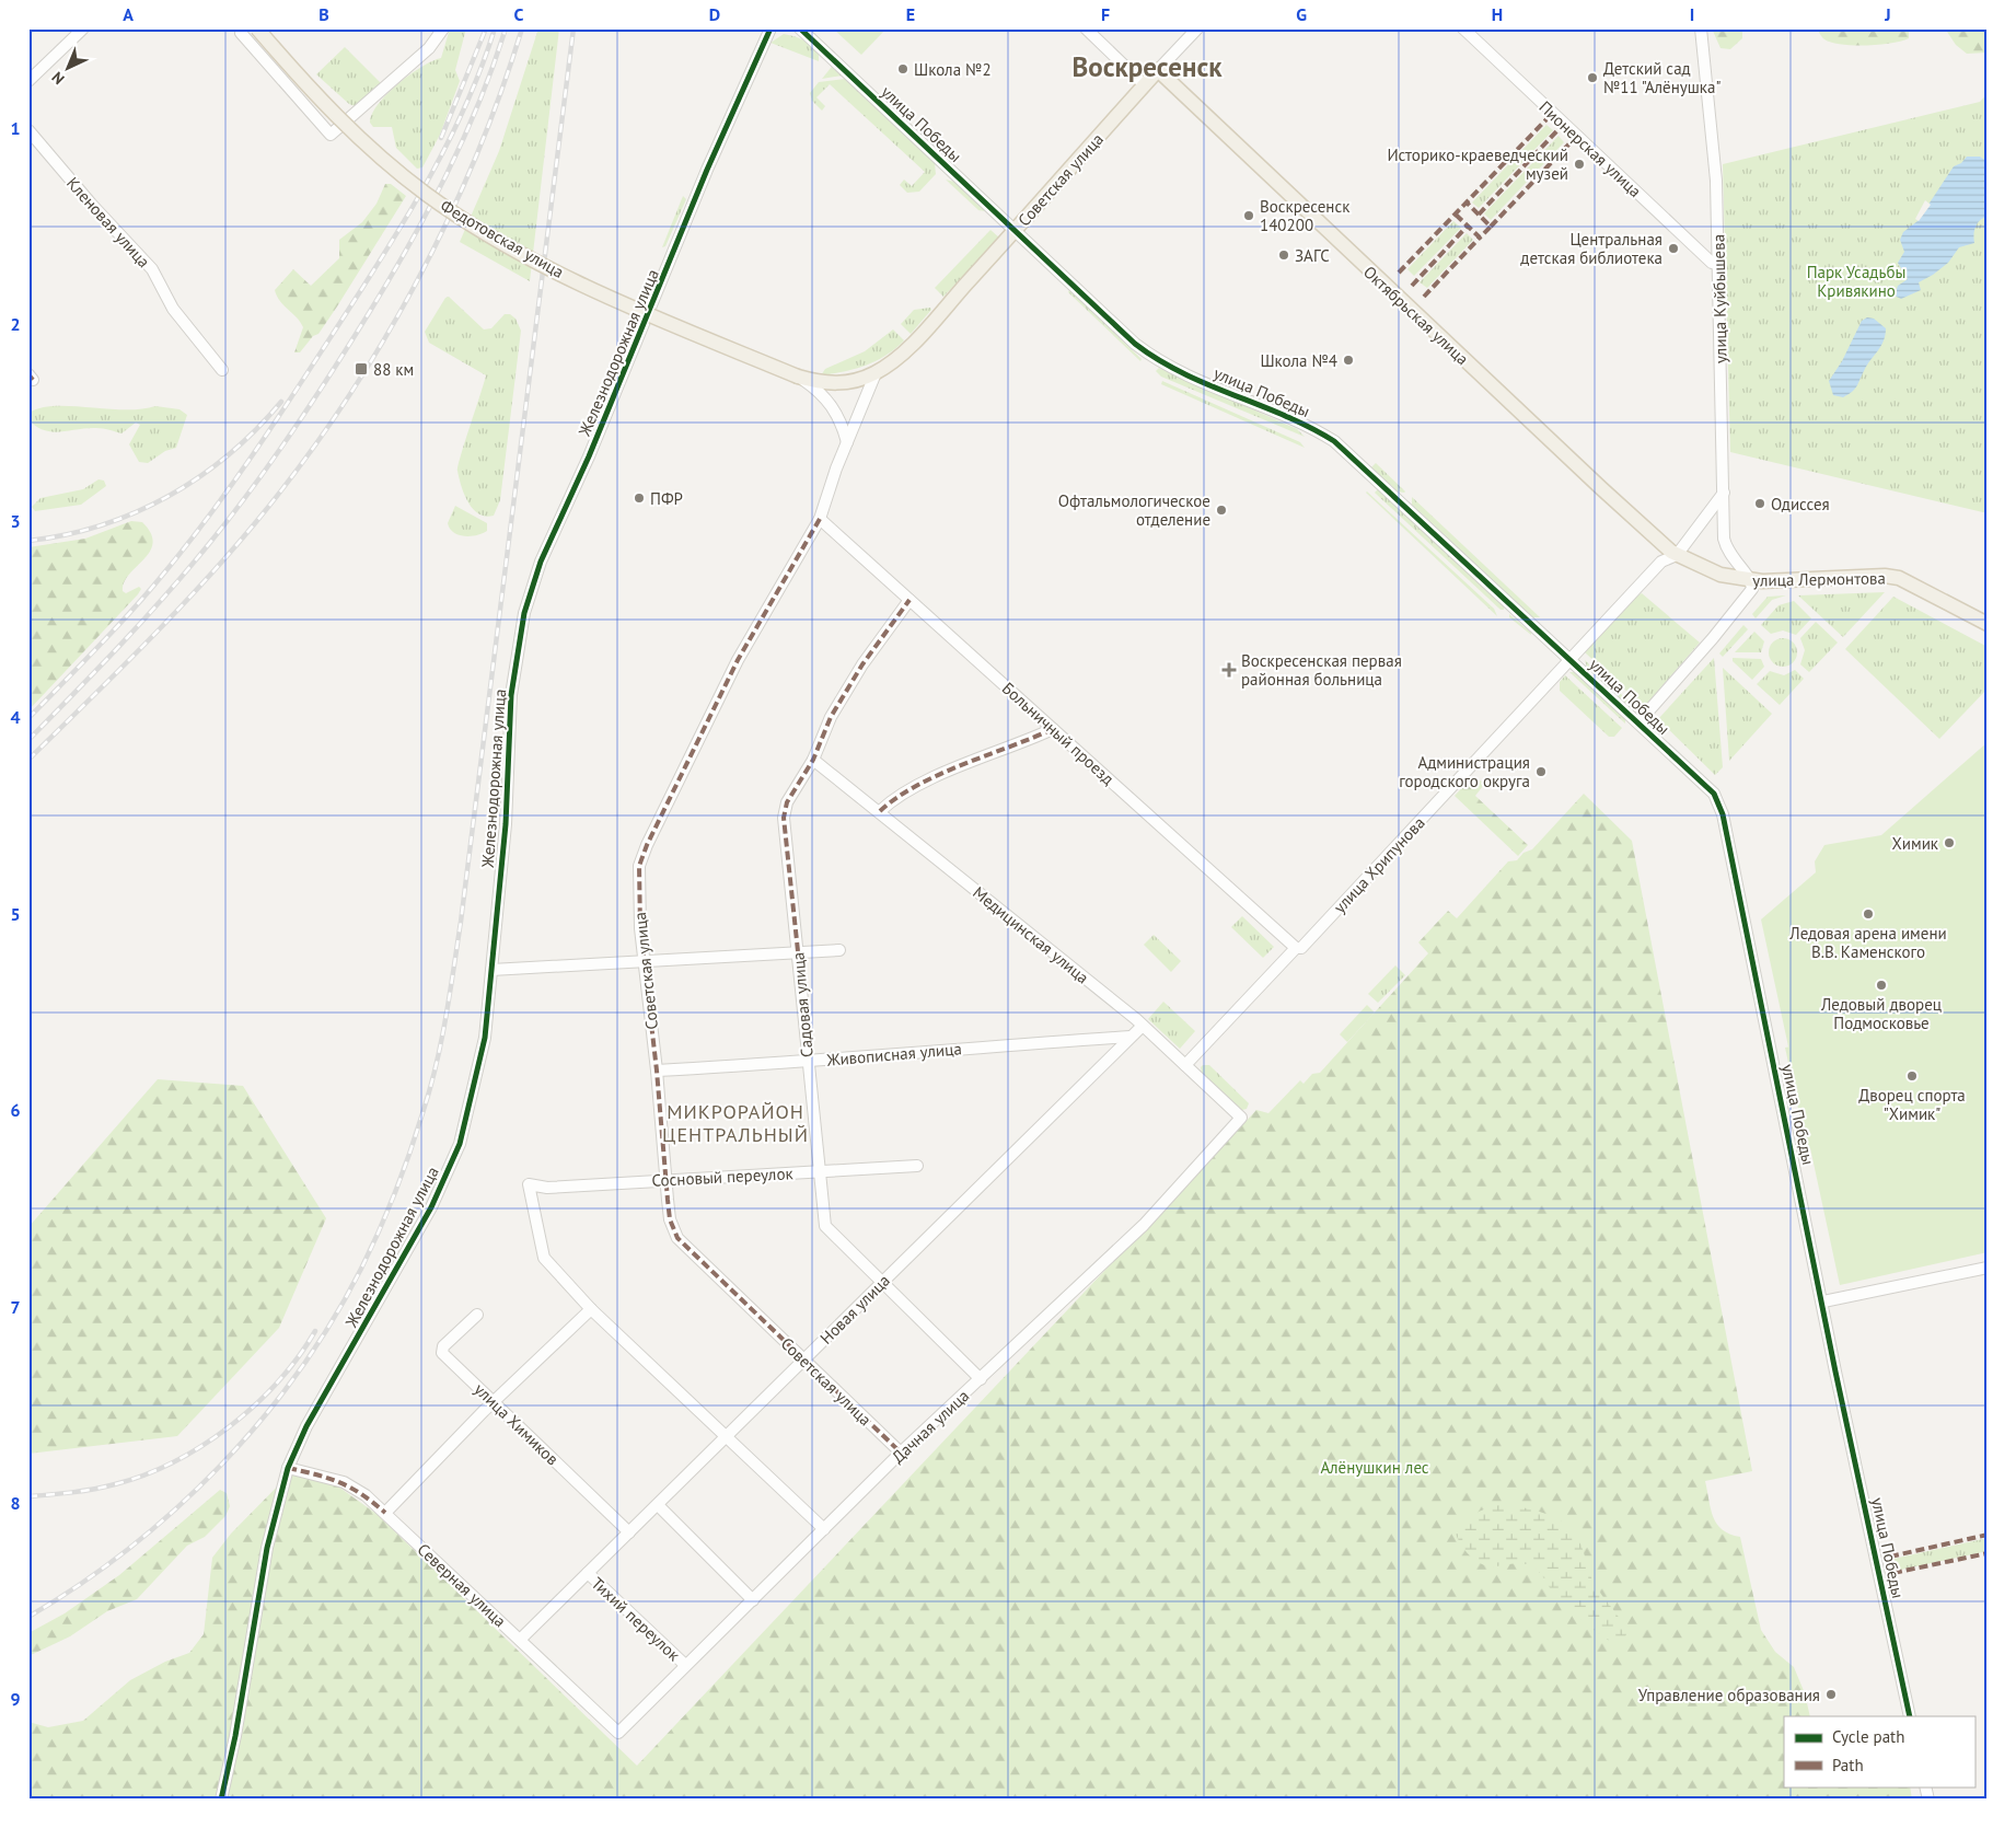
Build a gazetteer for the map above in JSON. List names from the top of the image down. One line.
{"streets":{"main road":["Советская улица","Федотовская улица","Октябрьская улица","улица Лермонтова"],"street":["улица Победы","Пионерская улица","Кленовая улица","улица Куйбышева","Железнодорожная улица","Больничный проезд","улица Хрипунова","Медицинская улица","Садовая улица","Живописная улица","Сосновый переулок","Новая улица","улица Химиков","Дачная улица","Северная улица","Тихий переулок"]},"crossings":[["улица Победы","Советская улица"],["улица Победы","улица Хрипунова"],["Пионерская улица","улица Куйбышева"],["Советская улица","Федотовская улица"],["Советская улица","Октябрьская улица"],["Советская улица","Больничный проезд"],["Советская улица","Живописная улица"],["Советская улица","Сосновый переулок"],["Советская улица","Новая улица"],["Советская улица","Дачная улица"],["улица Куйбышева","улица Лермонтова"],["Октябрьская улица","улица Лермонтова"],["Октябрьская улица","улица Хрипунова"],["Железнодорожная улица","Северная улица"],["улица Лермонтова","улица Хрипунова"],["Больничный проезд","улица Хрипунова"],["Больничный проезд","Садовая улица"],["улица Хрипунова","Медицинская улица"],["Медицинская улица","Садовая улица"],["Медицинская улица","Новая улица"],["Медицинская улица","Дачная улица"],["Садовая улица","Живописная улица"],["Садовая улица","Сосновый переулок"],["Садовая улица","Новая улица"],["Садовая улица","Дачная улица"],["Живописная улица","Новая улица"],["Новая улица","улица Химиков"],["Новая улица","Северная улица"],["Новая улица","Тихий переулок"],["Дачная улица","Северная улица"],["Дачная улица","Тихий переулок"]],"districts":["Воскресенск","МИКРОРАЙОН ЦЕНТРАЛЬНЫЙ"],"parks":["Парк Усадьбы Кривякино","Алёнушкин лес"],"places":{"other":["Школа №2","Детский сад №11 \"Алёнушка\"","Историко-краеведческий музей","Воскресенск 140200","Центральная детская библиотека","ЗАГС","Школа №4","ПФР","Одиссея","Офтальмологическое отделение","Администрация городского округа","Химик","Ледовая арена имени В.В. Каменского","Ледовый дворец Подмосковье","Дворец спорта \"Химик\"","Управление образования"],"transit":["88 км"],"health":["Воскресенская первая районная больница"]},"legend":["Cycle path","Path"],"north":"bottom left","grid":{"columns":["A","B","C","D","E","F","G","H","I","J"],"rows":["1","2","3","4","5","6","7","8","9"]}}
